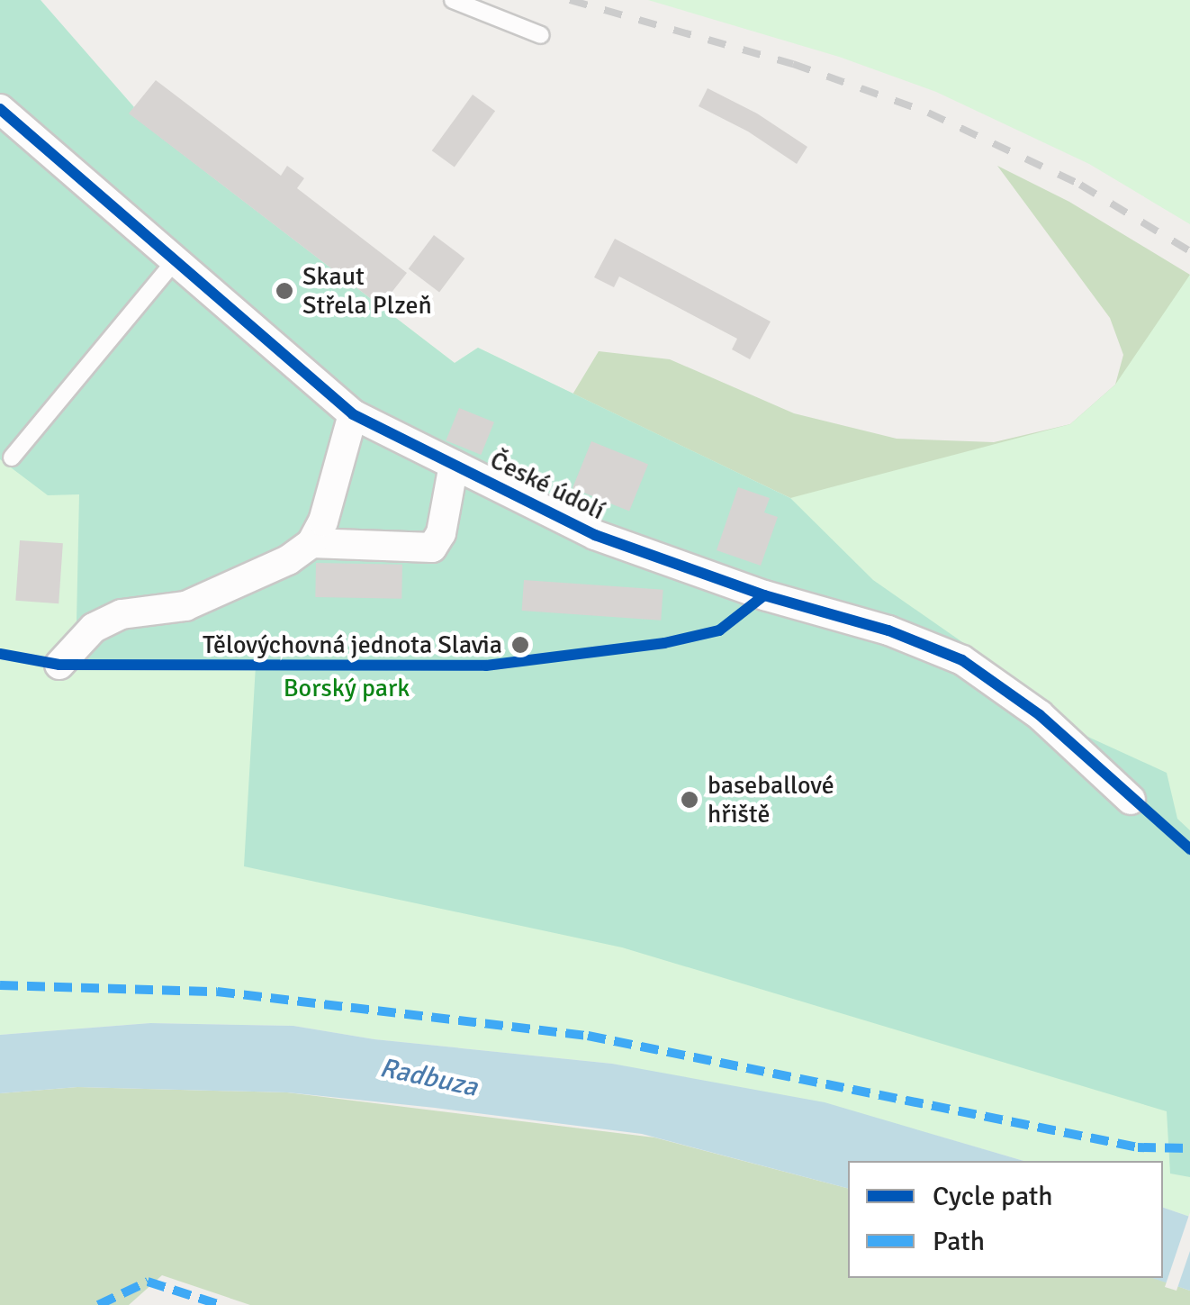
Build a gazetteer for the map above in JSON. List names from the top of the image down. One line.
{"streets":{"street":["České údolí"]},"water":["Radbuza"],"parks":["Borský park"],"places":["Skaut Střela Plzeň","Tělovýchovná jednota Slavia","baseballové hřiště"],"legend":["Cycle path","Path"]}
